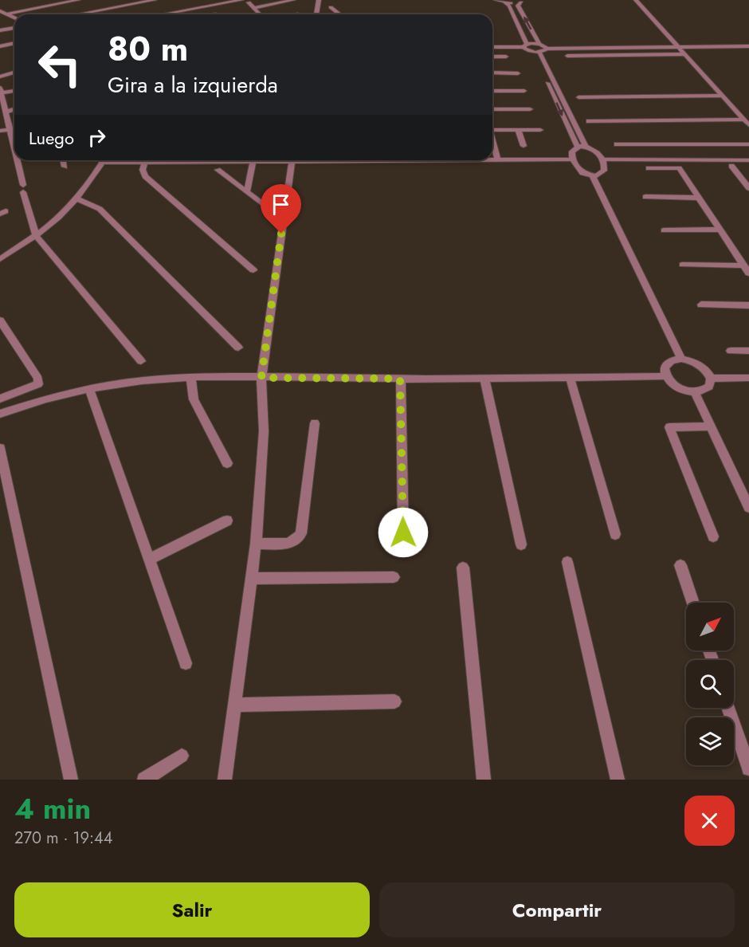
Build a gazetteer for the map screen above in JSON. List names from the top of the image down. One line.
{"north":"top right","page":{"turn":["80 m","Gira a la izquierda"],"then":"Luego","heading":["4 min","270 m · 19:44"],"buttons":["Salir","Compartir"]}}
